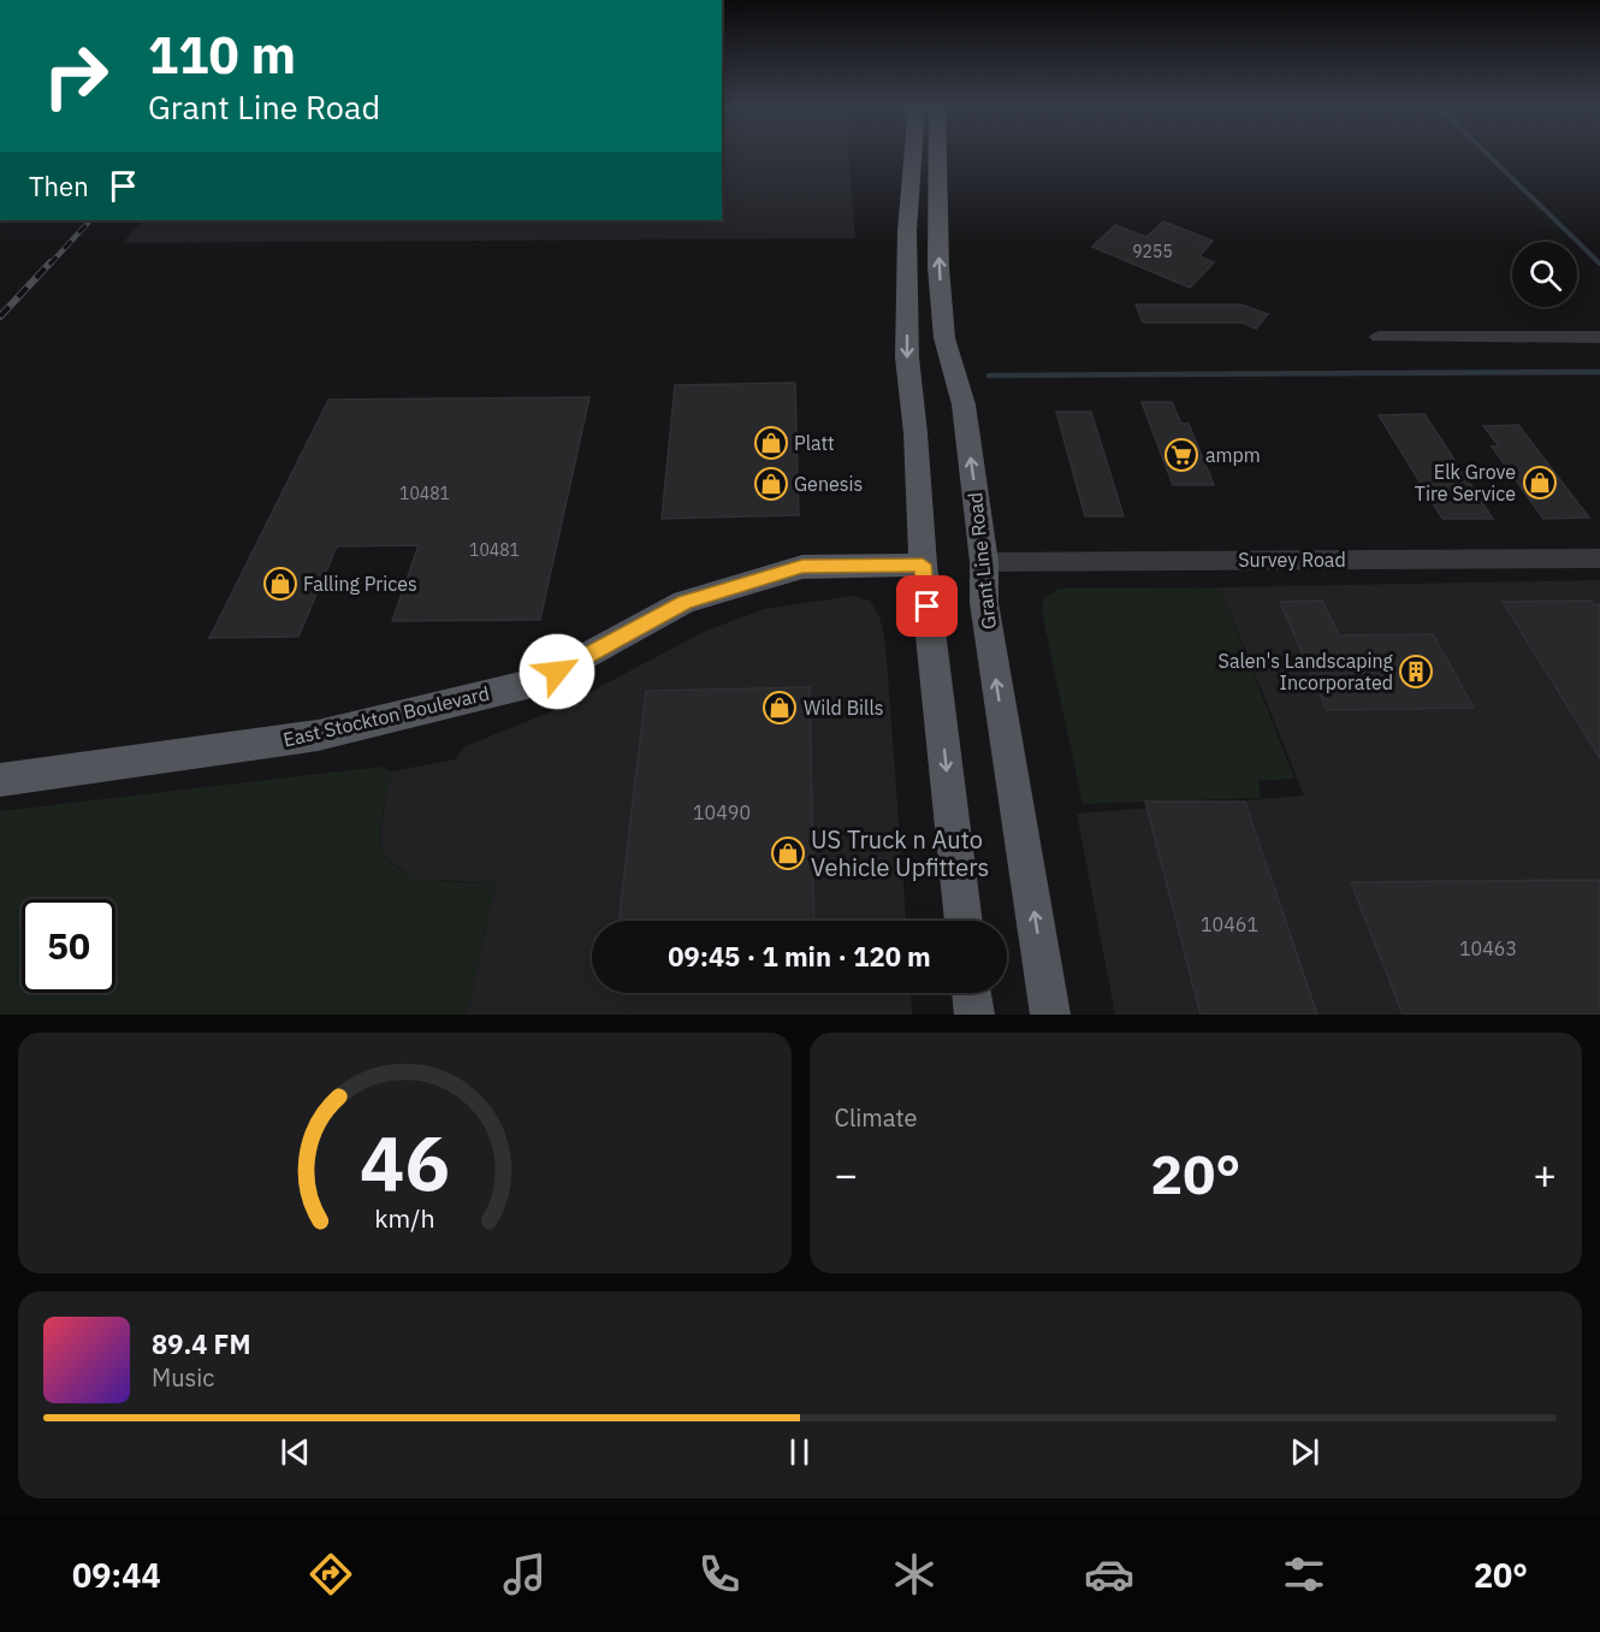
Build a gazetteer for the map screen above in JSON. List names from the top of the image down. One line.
{"streets":{"main road":["Grant Line Road","East Stockton Boulevard"],"street":["Survey Road"]},"crossings":[["Survey Road","Grant Line Road"]],"places":{"shop":["Platt","Elk Grove Tire Service","Genesis","Falling Prices","Wild Bills","US Truck n Auto Vehicle Upfitters"],"supermarket":["ampm"],"building":["Salen's Landscaping Incorporated"]},"house_numbers":["9255","10481","10481","10490","10461","10463"],"page":{"turn":["110 m","Grant Line Road"],"then":"Then","limit":"50","trip":"09:45 · 1 min · 120 m","tile":"Climate","heat":["−","20°","+"],"song":["89.4 FM","Music"],"tabs":["09:44","20°"],"gauge":["46","km/h"]}}
